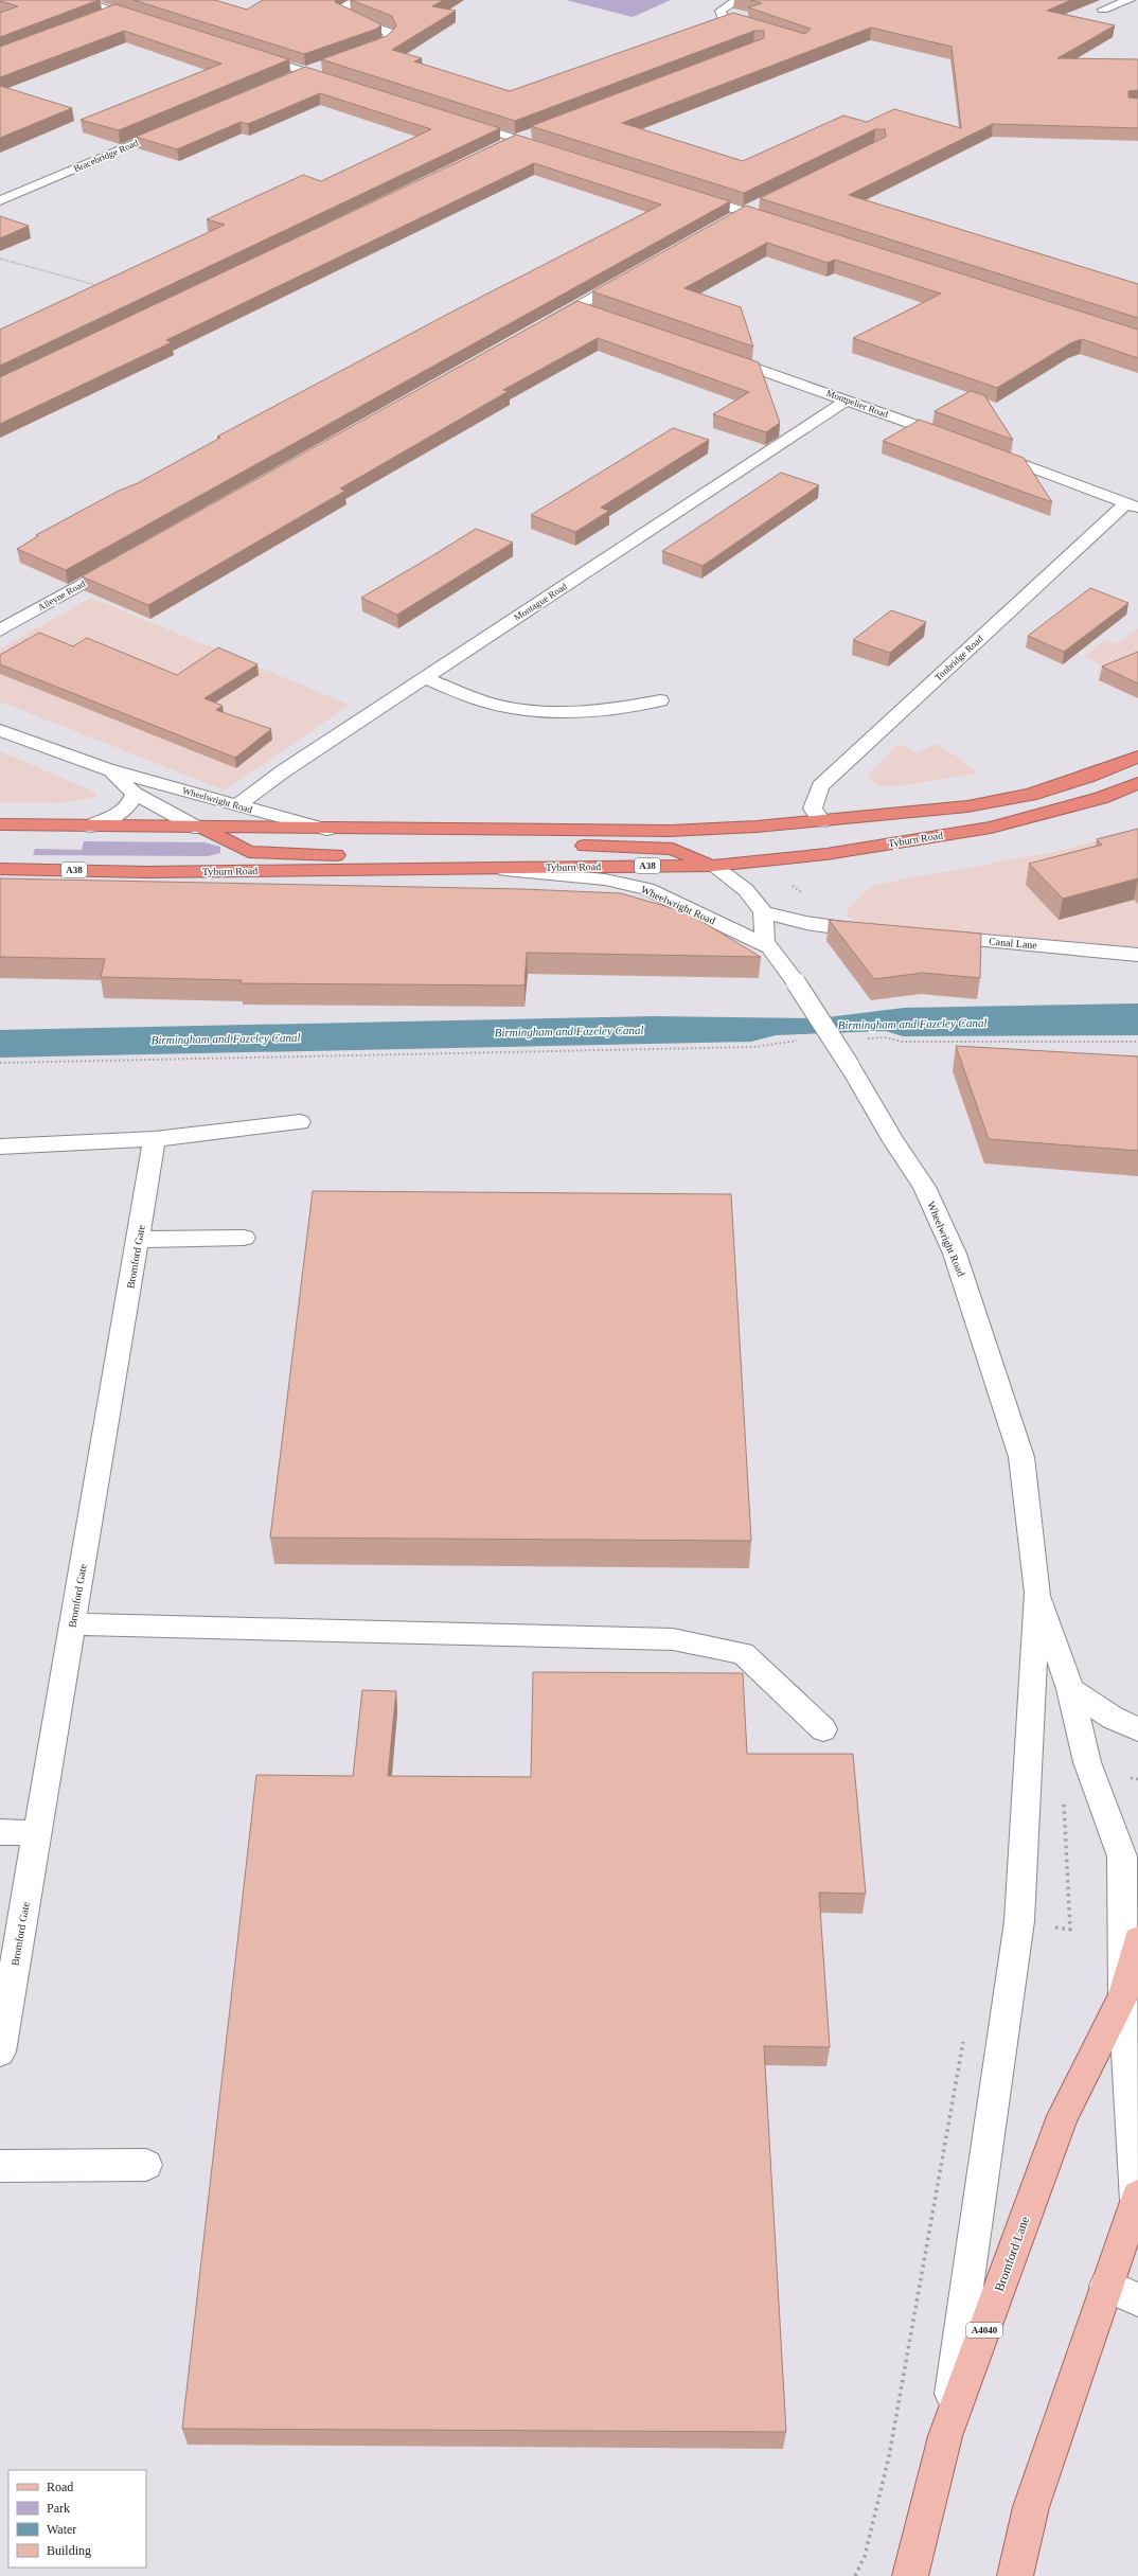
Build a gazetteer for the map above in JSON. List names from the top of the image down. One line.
{"streets":{"highway":["Tyburn Road","A38"],"main road":["Bromford Lane","A4040"],"street":["Bracebridge Road","Montpelier Road","Alleyne Road","Montague Road","Tonbridge Road","Wheelwright Road","Canal Lane","Bromford Gate"]},"crossings":[["Montpelier Road","Montague Road"],["Montague Road","Wheelwright Road"],["Wheelwright Road","Tyburn Road"]],"water":["Birmingham and Fazeley Canal"],"legend":["Road","Park","Water","Building"]}
